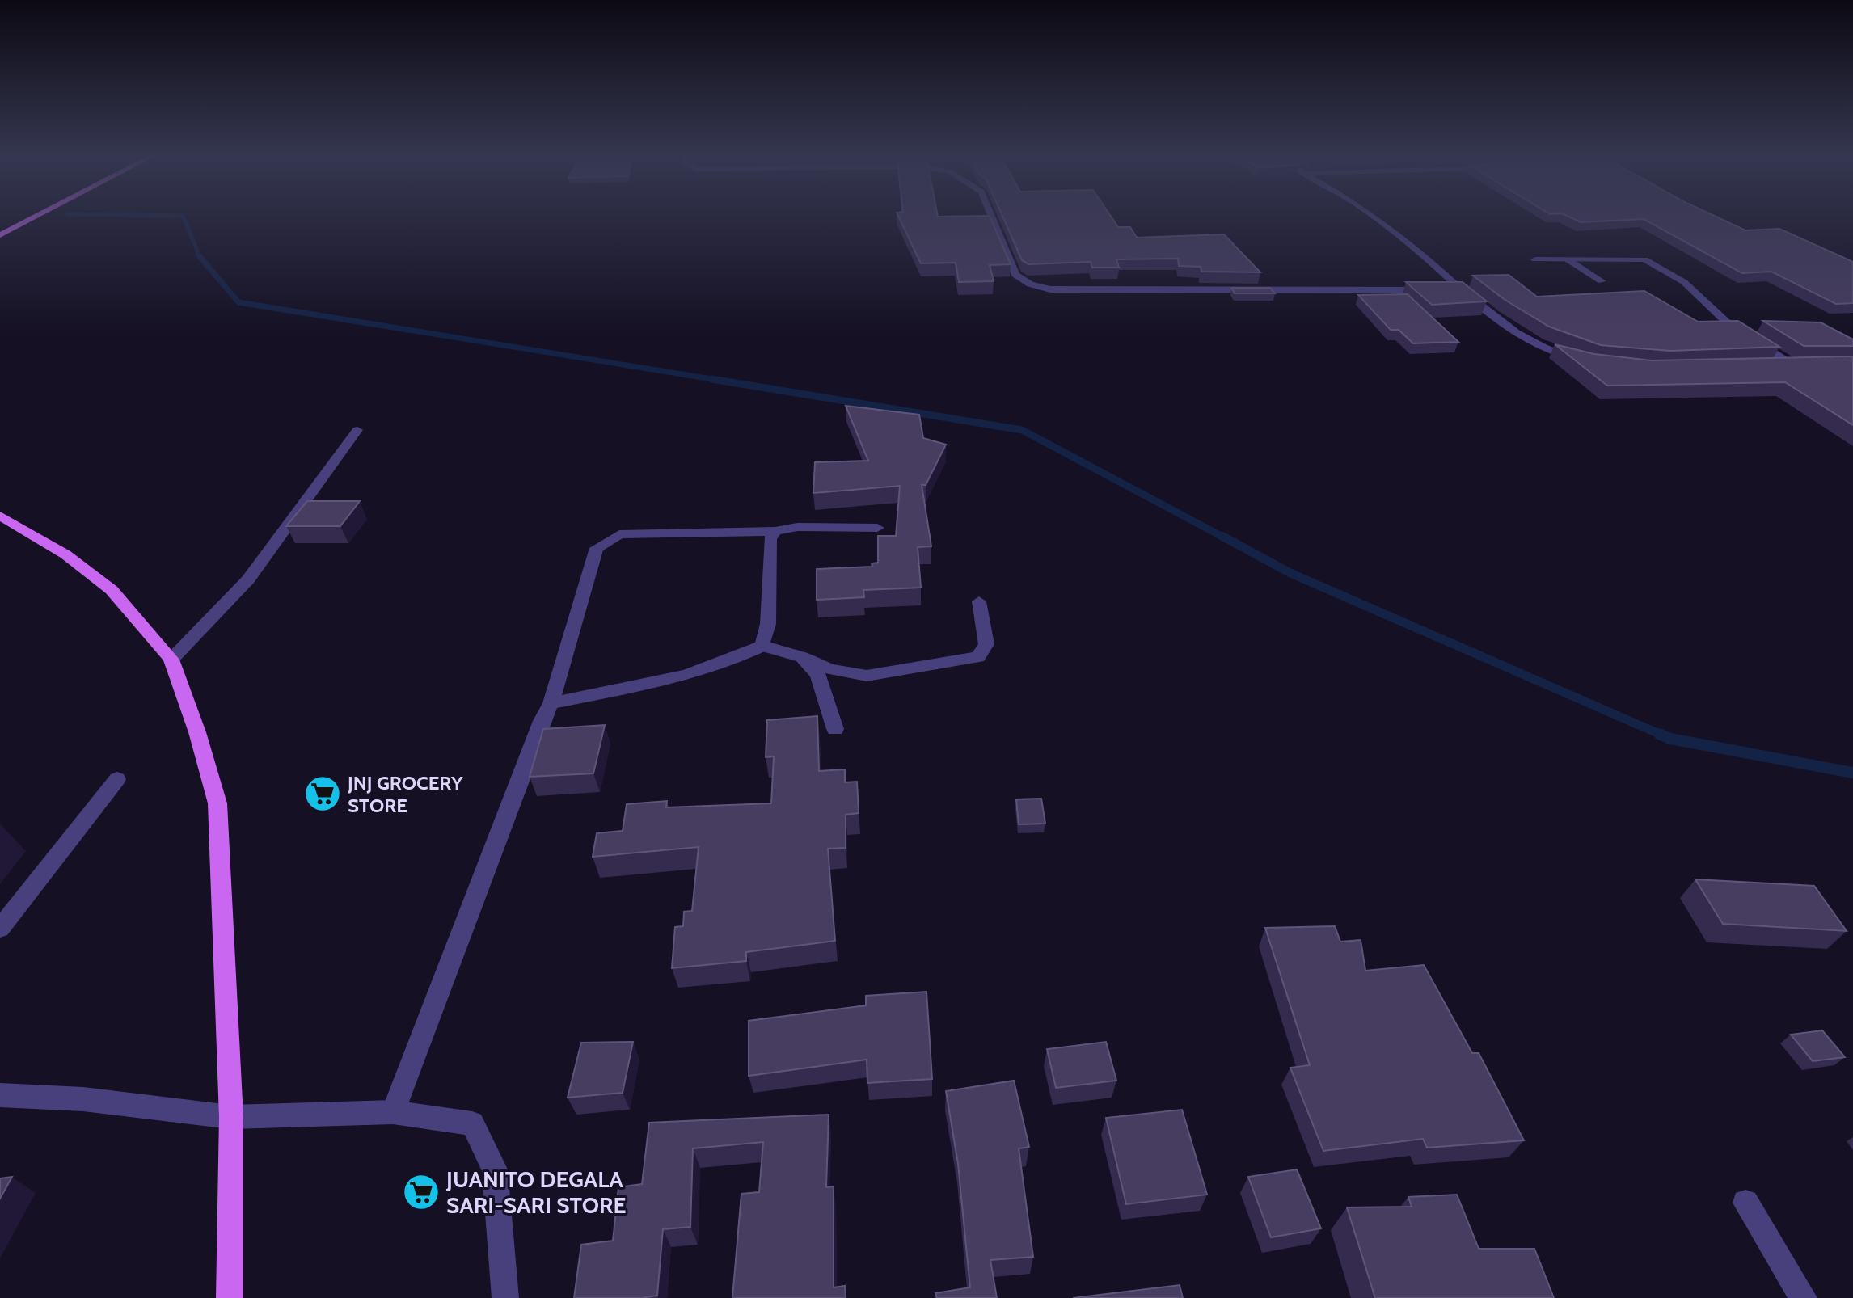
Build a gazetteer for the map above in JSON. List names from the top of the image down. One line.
{"places":{"supermarket":["JNJ GROCERY STORE","JUANITO DEGALA SARI-SARI STORE"]}}
